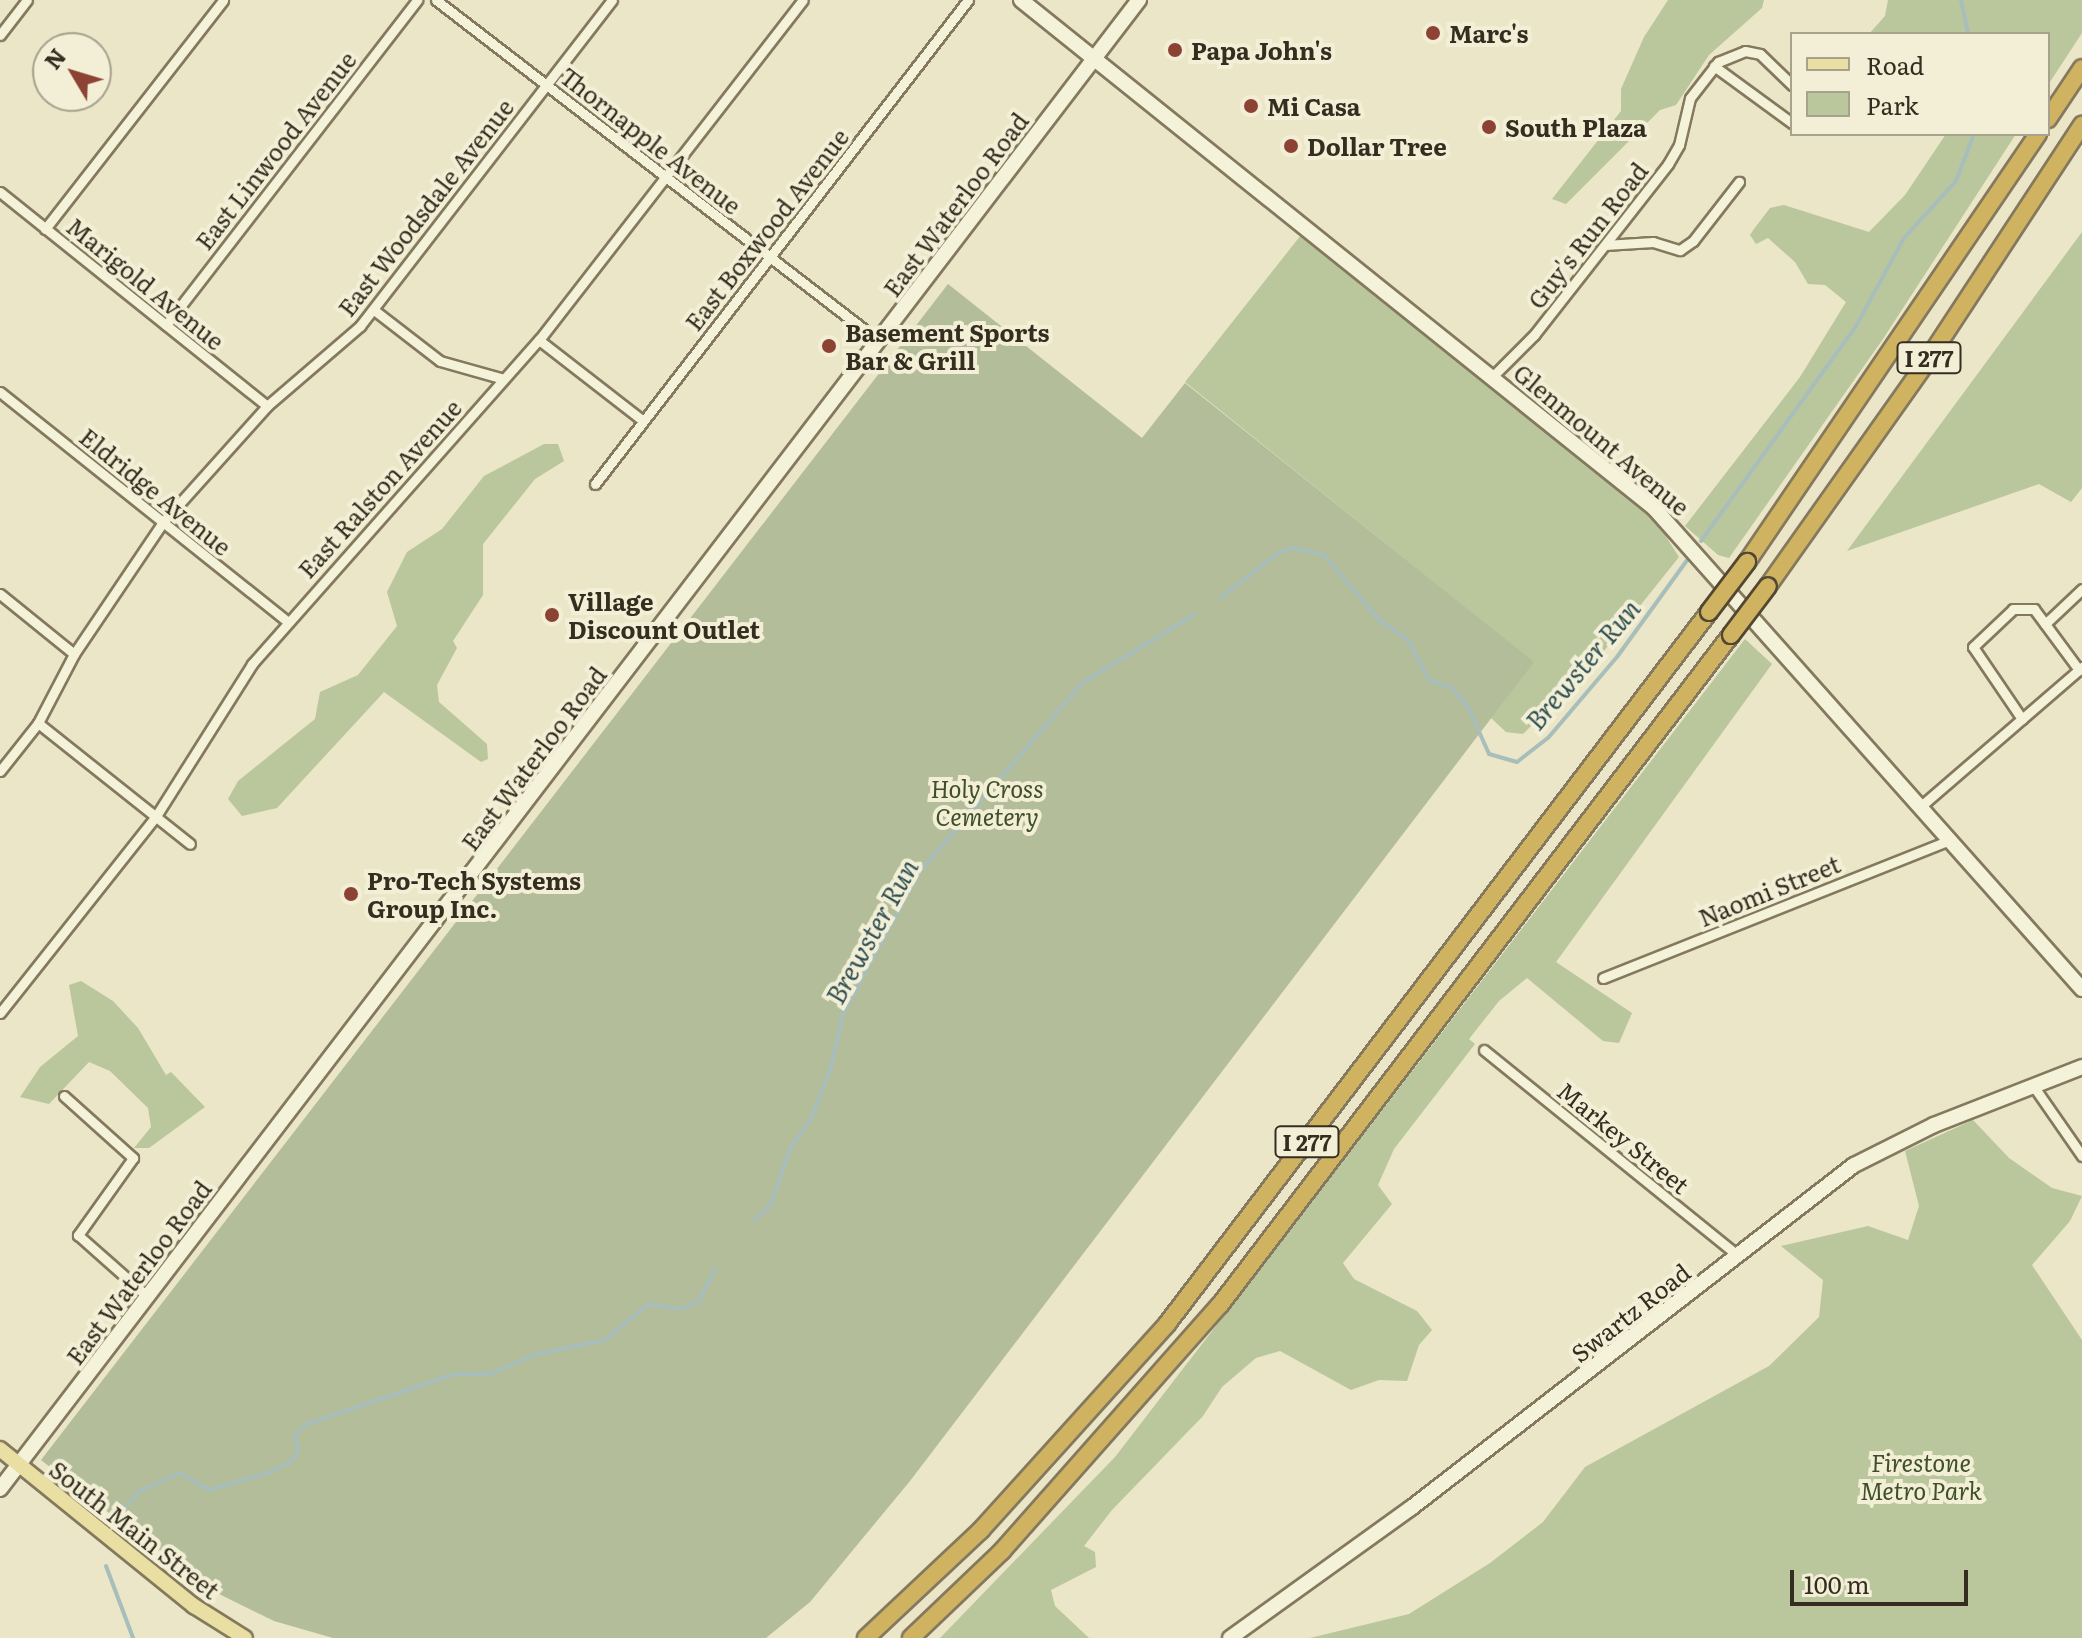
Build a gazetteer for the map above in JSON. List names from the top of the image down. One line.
{"streets":{"highway":["I 277"],"main road":["South Main Street"],"street":["Thornapple Avenue","East Linwood Avenue","East Waterloo Road","East Woodsdale Avenue","East Boxwood Avenue","Guy's Run Road","Marigold Avenue","Glenmount Avenue","East Ralston Avenue","Eldridge Avenue","Naomi Street","Markey Street","Swartz Road"]},"crossings":[["Thornapple Avenue","East Waterloo Road"],["Thornapple Avenue","East Woodsdale Avenue"],["Thornapple Avenue","East Boxwood Avenue"],["Thornapple Avenue","East Ralston Avenue"],["East Linwood Avenue","Marigold Avenue"],["East Waterloo Road","Glenmount Avenue"],["East Waterloo Road","South Main Street"],["East Woodsdale Avenue","Marigold Avenue"],["East Woodsdale Avenue","Eldridge Avenue"],["Guy's Run Road","Glenmount Avenue"],["Glenmount Avenue","Naomi Street"],["East Ralston Avenue","Eldridge Avenue"],["Markey Street","Swartz Road"]],"water":["Brewster Run"],"parks":["Holy Cross Cemetery","Firestone Metro Park"],"places":["Marc's","Papa John's","Mi Casa","South Plaza","Dollar Tree","Basement Sports Bar & Grill","Village Discount Outlet","Pro-Tech Systems Group Inc."],"legend":["Road","Park"],"scale_bar":"100 m","north":"top left"}
